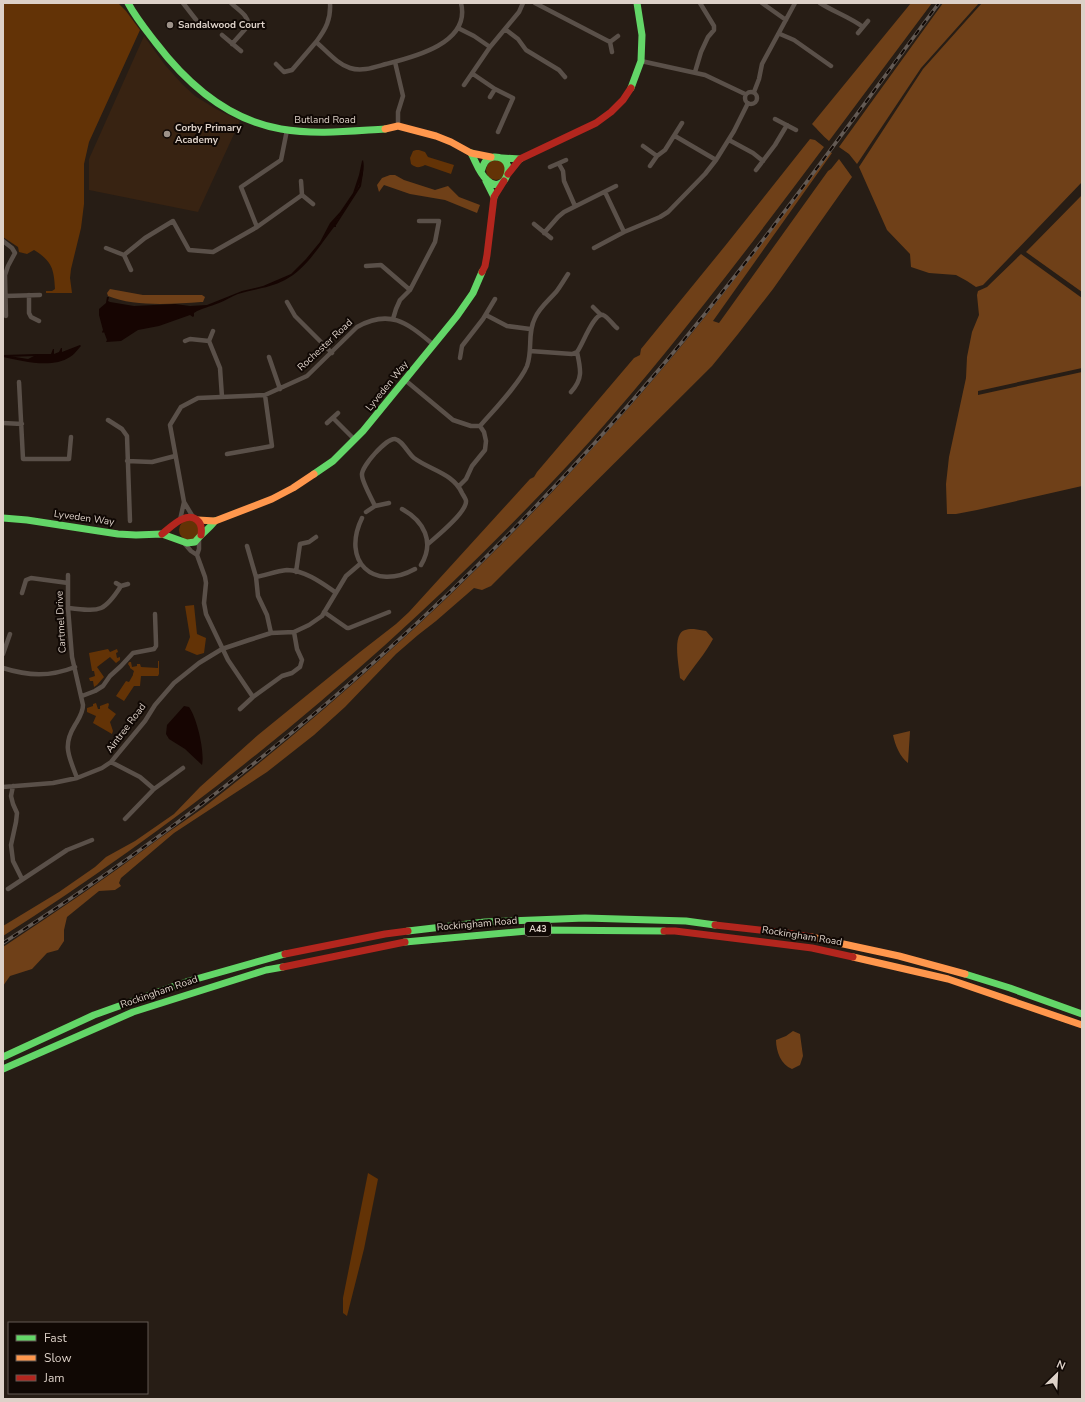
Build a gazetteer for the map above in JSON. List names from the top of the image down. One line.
{"streets":{"main road":["Butland Road","Lyveden Way","Rockingham Road","A43"],"street":["Rochester Road","Cartmel Drive","Aintree Road"]},"crossings":[["Butland Road","Lyveden Way"],["Rochester Road","Lyveden Way"],["Cartmel Drive","Aintree Road"]],"places":["Sandalwood Court","Corby Primary Academy"],"legend":["Fast","Slow","Jam"],"north":"top right"}
